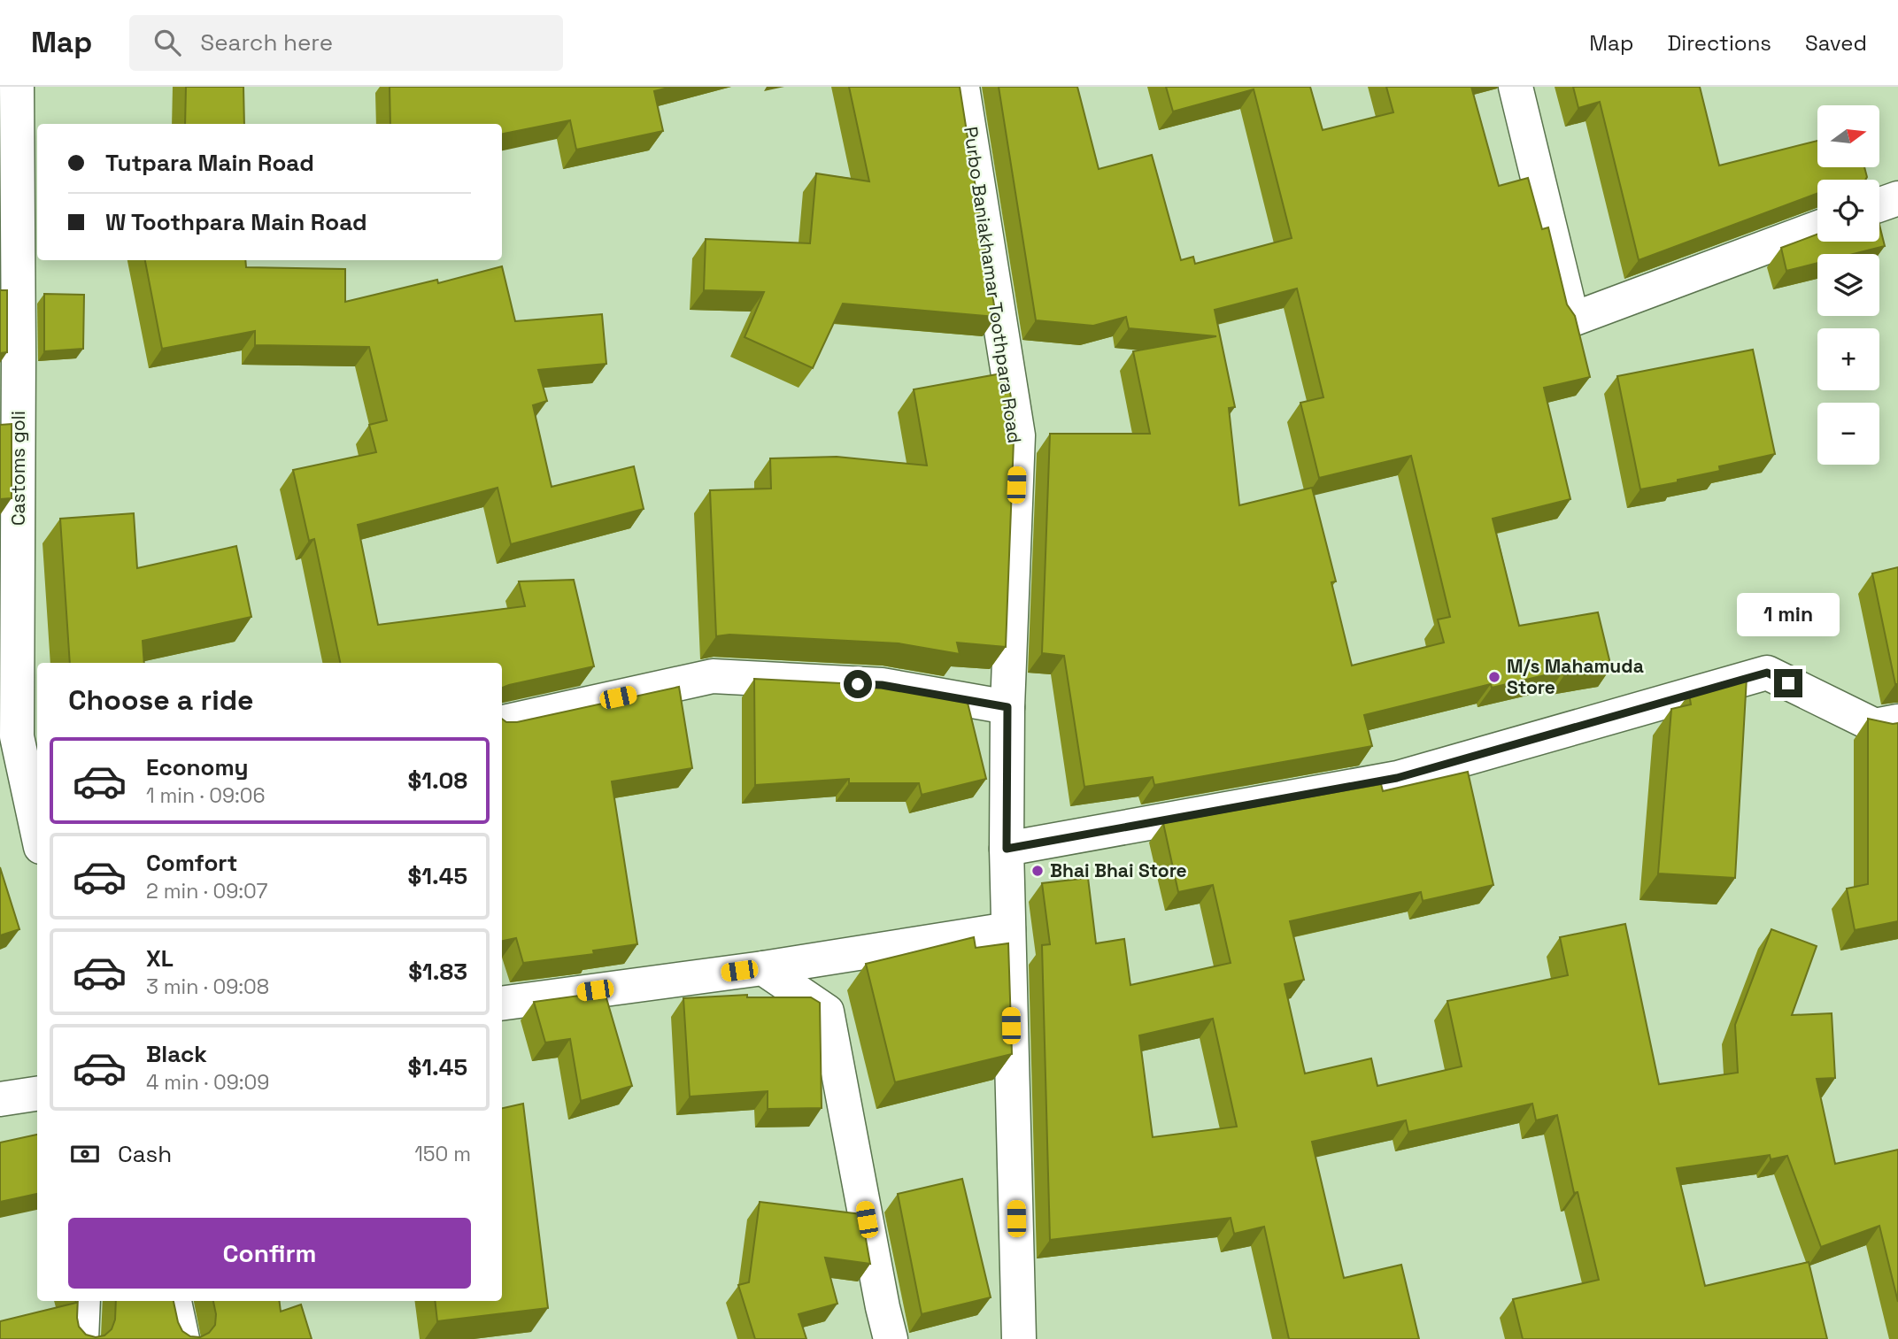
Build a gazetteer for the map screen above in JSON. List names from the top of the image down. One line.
{"streets":{"street":["Purbo Baniakhamar Toothpara Road","Castoms goli"]},"places":["M/s Mahamuda Store","Bhai Bhai Store"],"north":"right","page":{"header":"Map","search":"Search here","nav":["Map","Directions","Saved"],"map_buttons":["+","−"],"banner":["Tutpara Main Road","W Toothpara Main Road"],"bubble":"1 min","heading":"Choose a ride","list":[{"name":"Economy","note":"1 min · 09:06","value":"$1.08"},{"name":"Comfort","note":"2 min · 09:07","value":"$1.45"},{"name":"XL","note":"3 min · 09:08","value":"$1.83"},{"name":"Black","note":"4 min · 09:09","value":"$1.45"}],"pay":["Cash","150 m"],"buttons":"Confirm"}}
